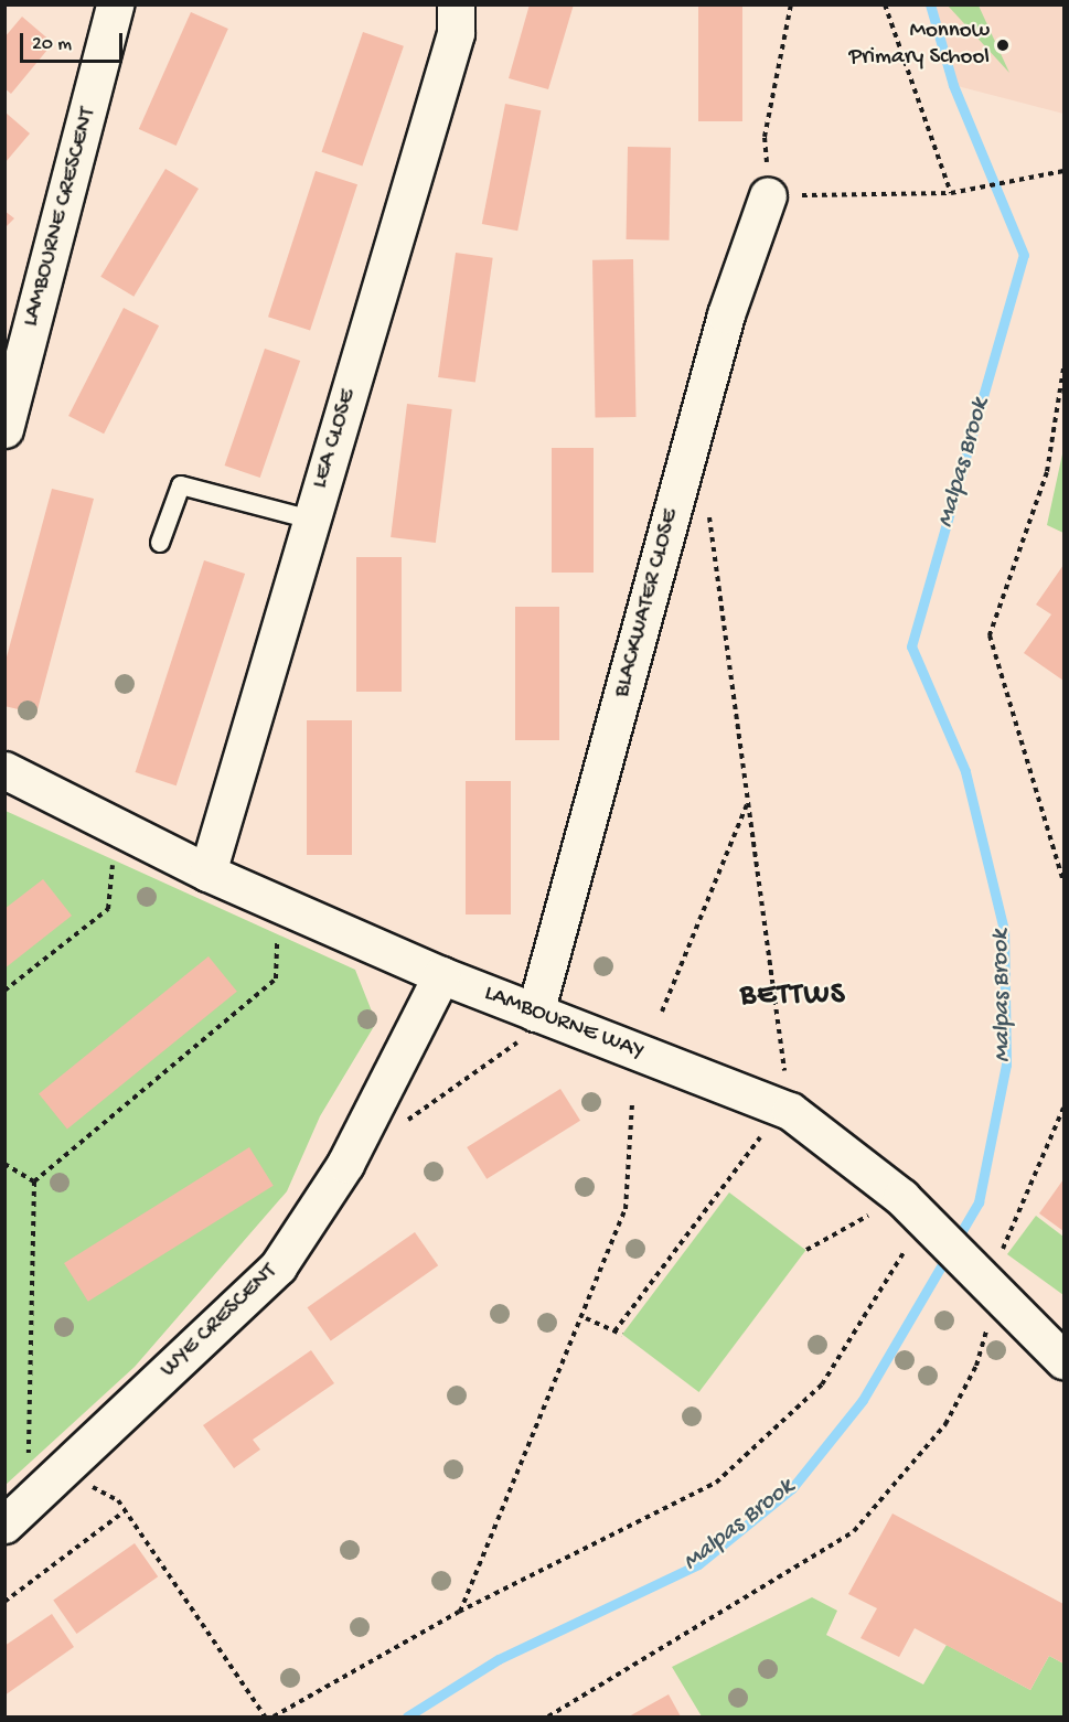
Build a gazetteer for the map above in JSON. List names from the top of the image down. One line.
{"streets":{"street":["LAMBOURNE CRESCENT","LEA CLOSE","BLACKWATER CLOSE","LAMBOURNE WAY","WYE CRESCENT"]},"crossings":[["LEA CLOSE","LAMBOURNE WAY"],["BLACKWATER CLOSE","LAMBOURNE WAY"],["LAMBOURNE WAY","WYE CRESCENT"]],"districts":["BETTWS"],"water":["Malpas Brook"],"places":["Monnow Primary School"],"scale_bar":"20 m"}
